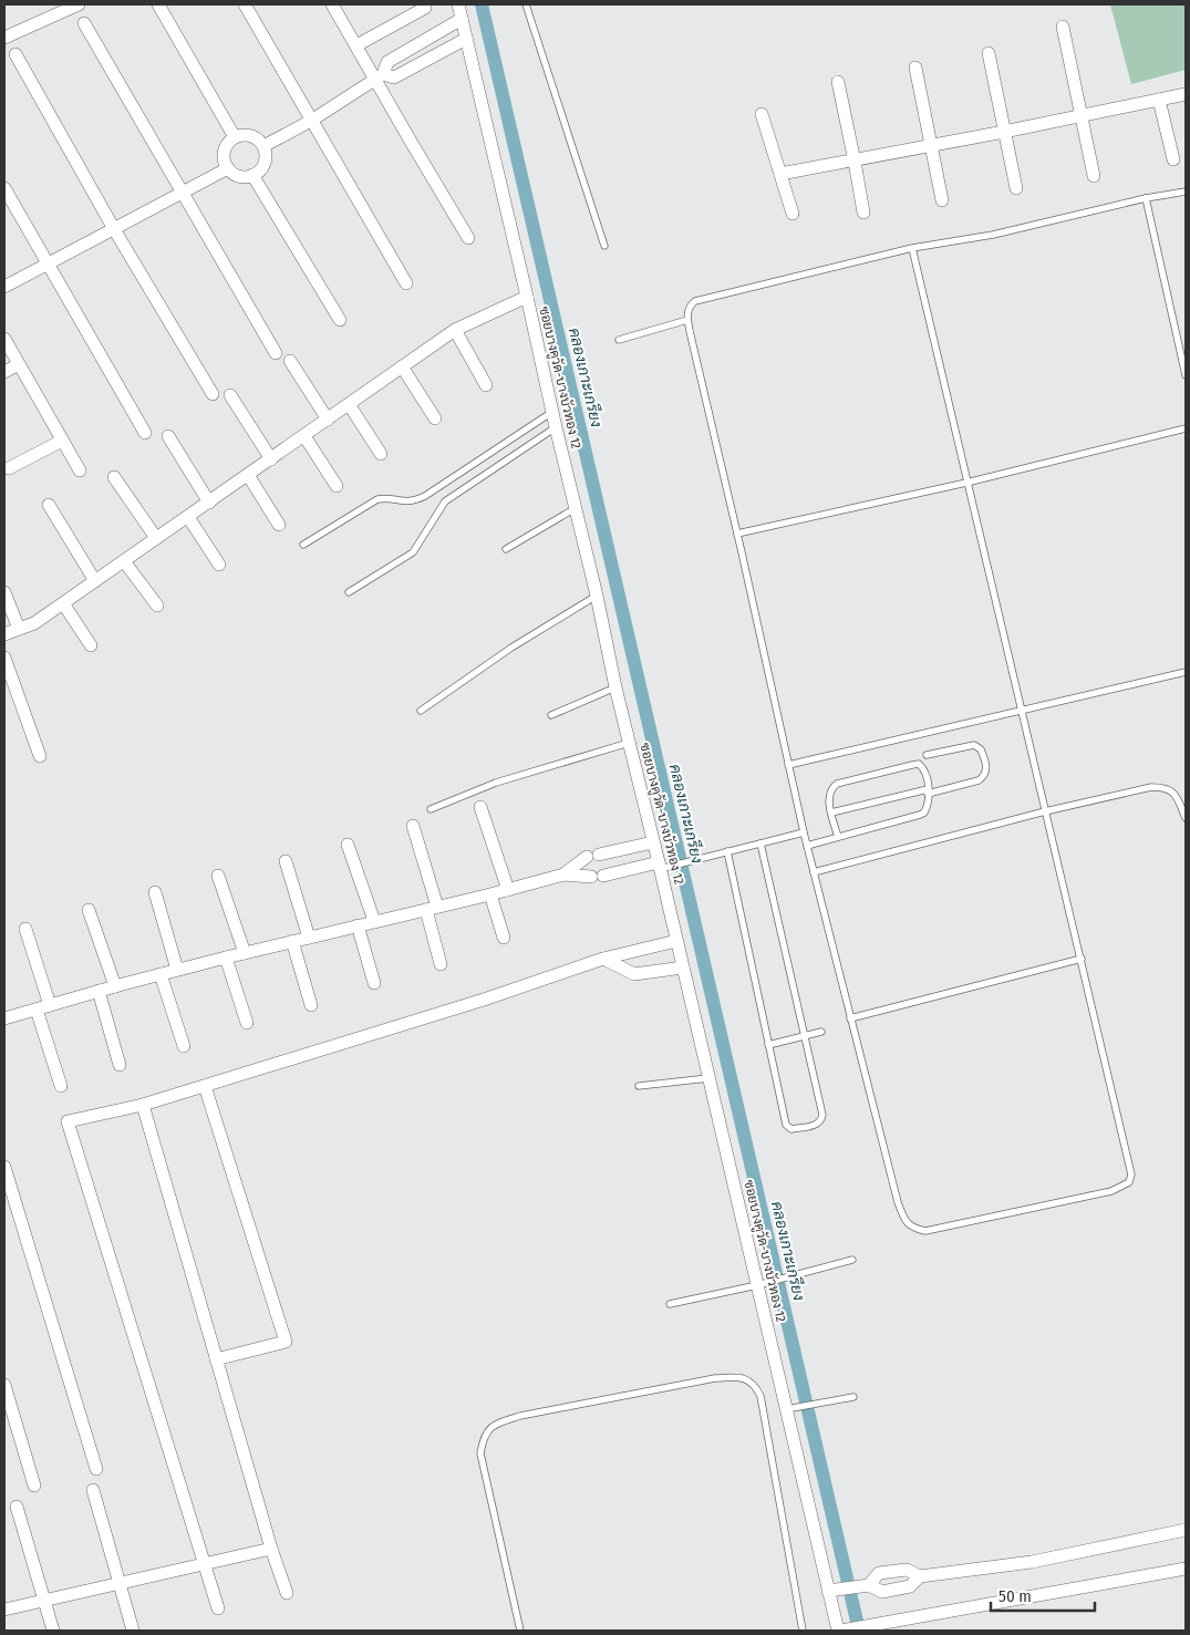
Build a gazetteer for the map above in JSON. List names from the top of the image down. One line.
{"streets":{"street":["ซอยบางคูวัด-บางบัวทอง 12"]},"water":["คลองเกาะเกรียง"],"scale_bar":"50 m"}
